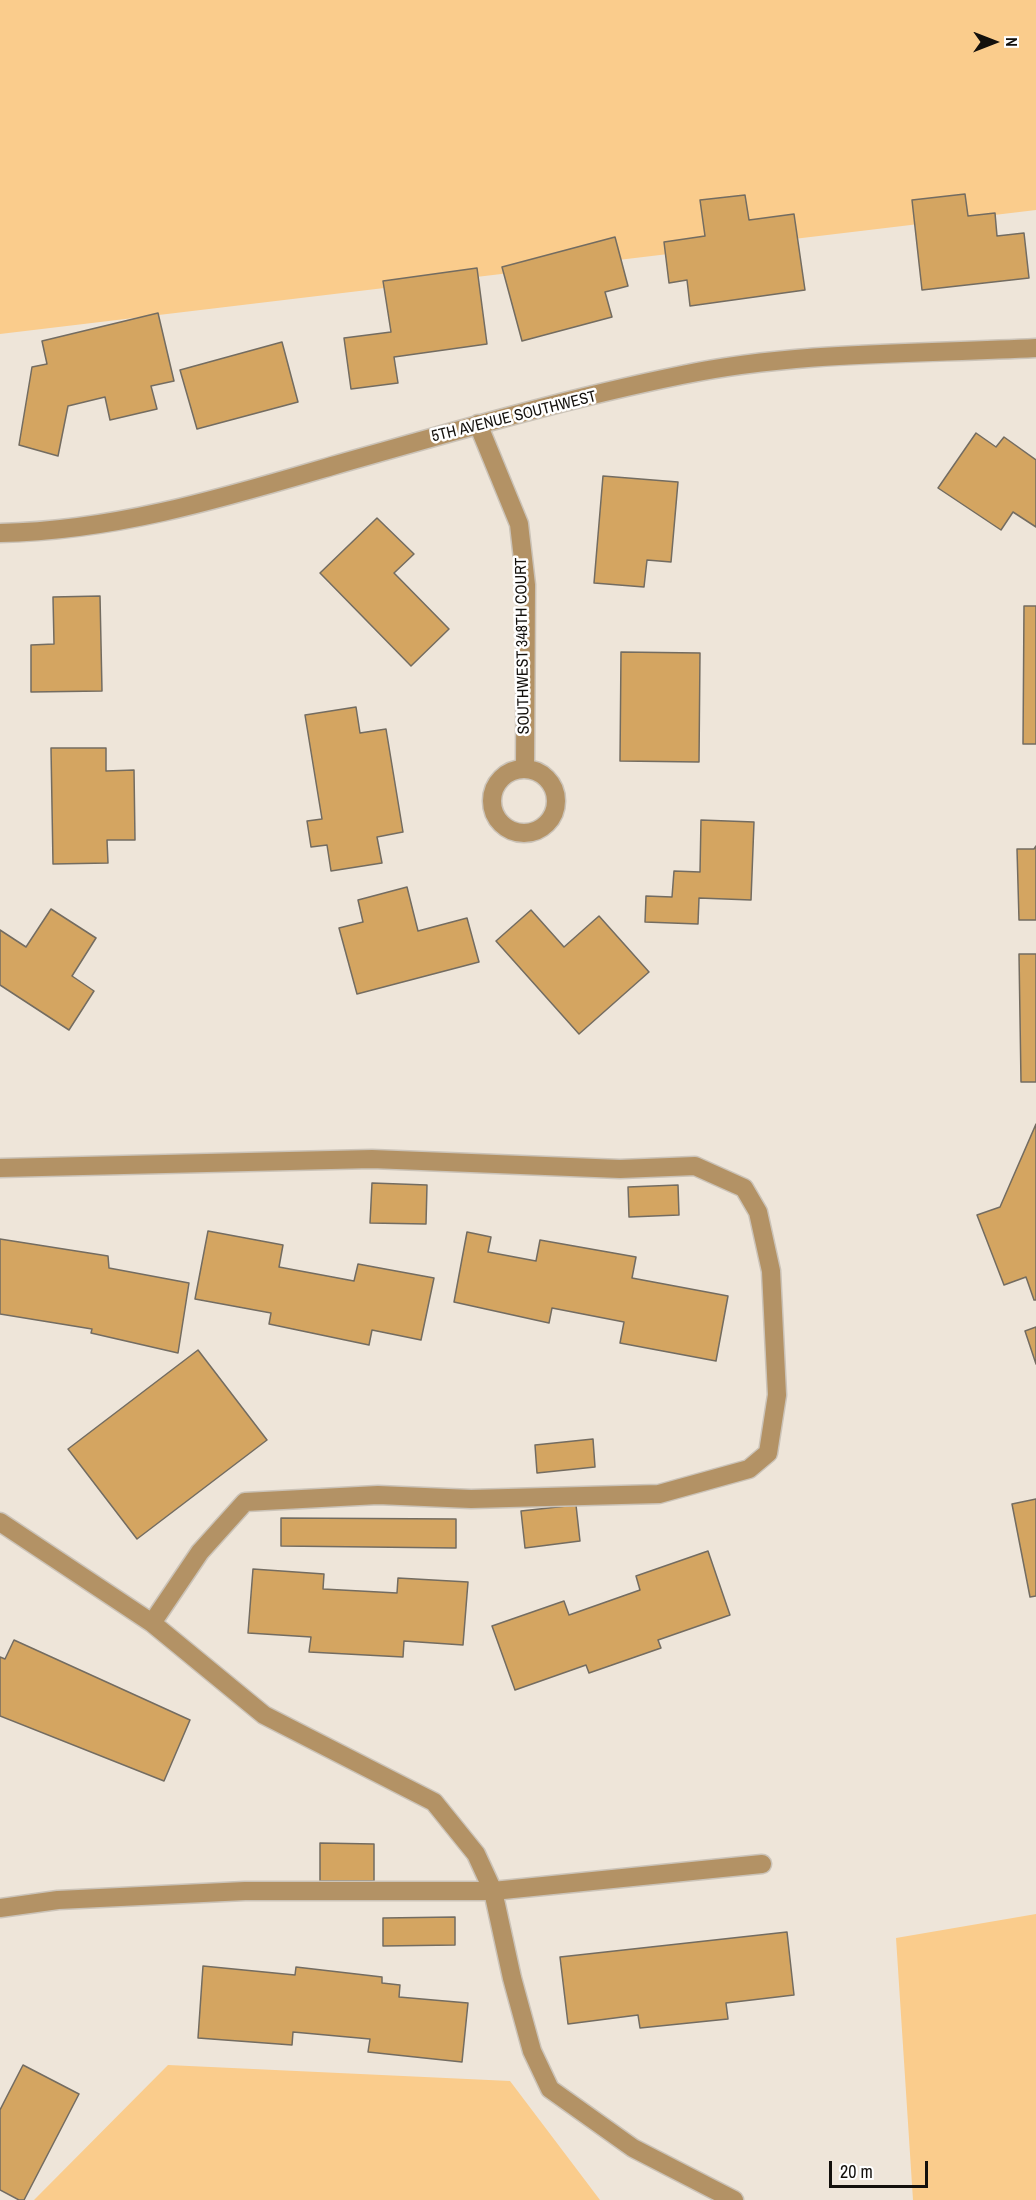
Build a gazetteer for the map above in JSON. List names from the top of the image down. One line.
{"streets":{"street":["5TH AVENUE SOUTHWEST","SOUTHWEST 348TH COURT"]},"crossings":[["5TH AVENUE SOUTHWEST","SOUTHWEST 348TH COURT"]],"scale_bar":"20 m","north":"right"}
